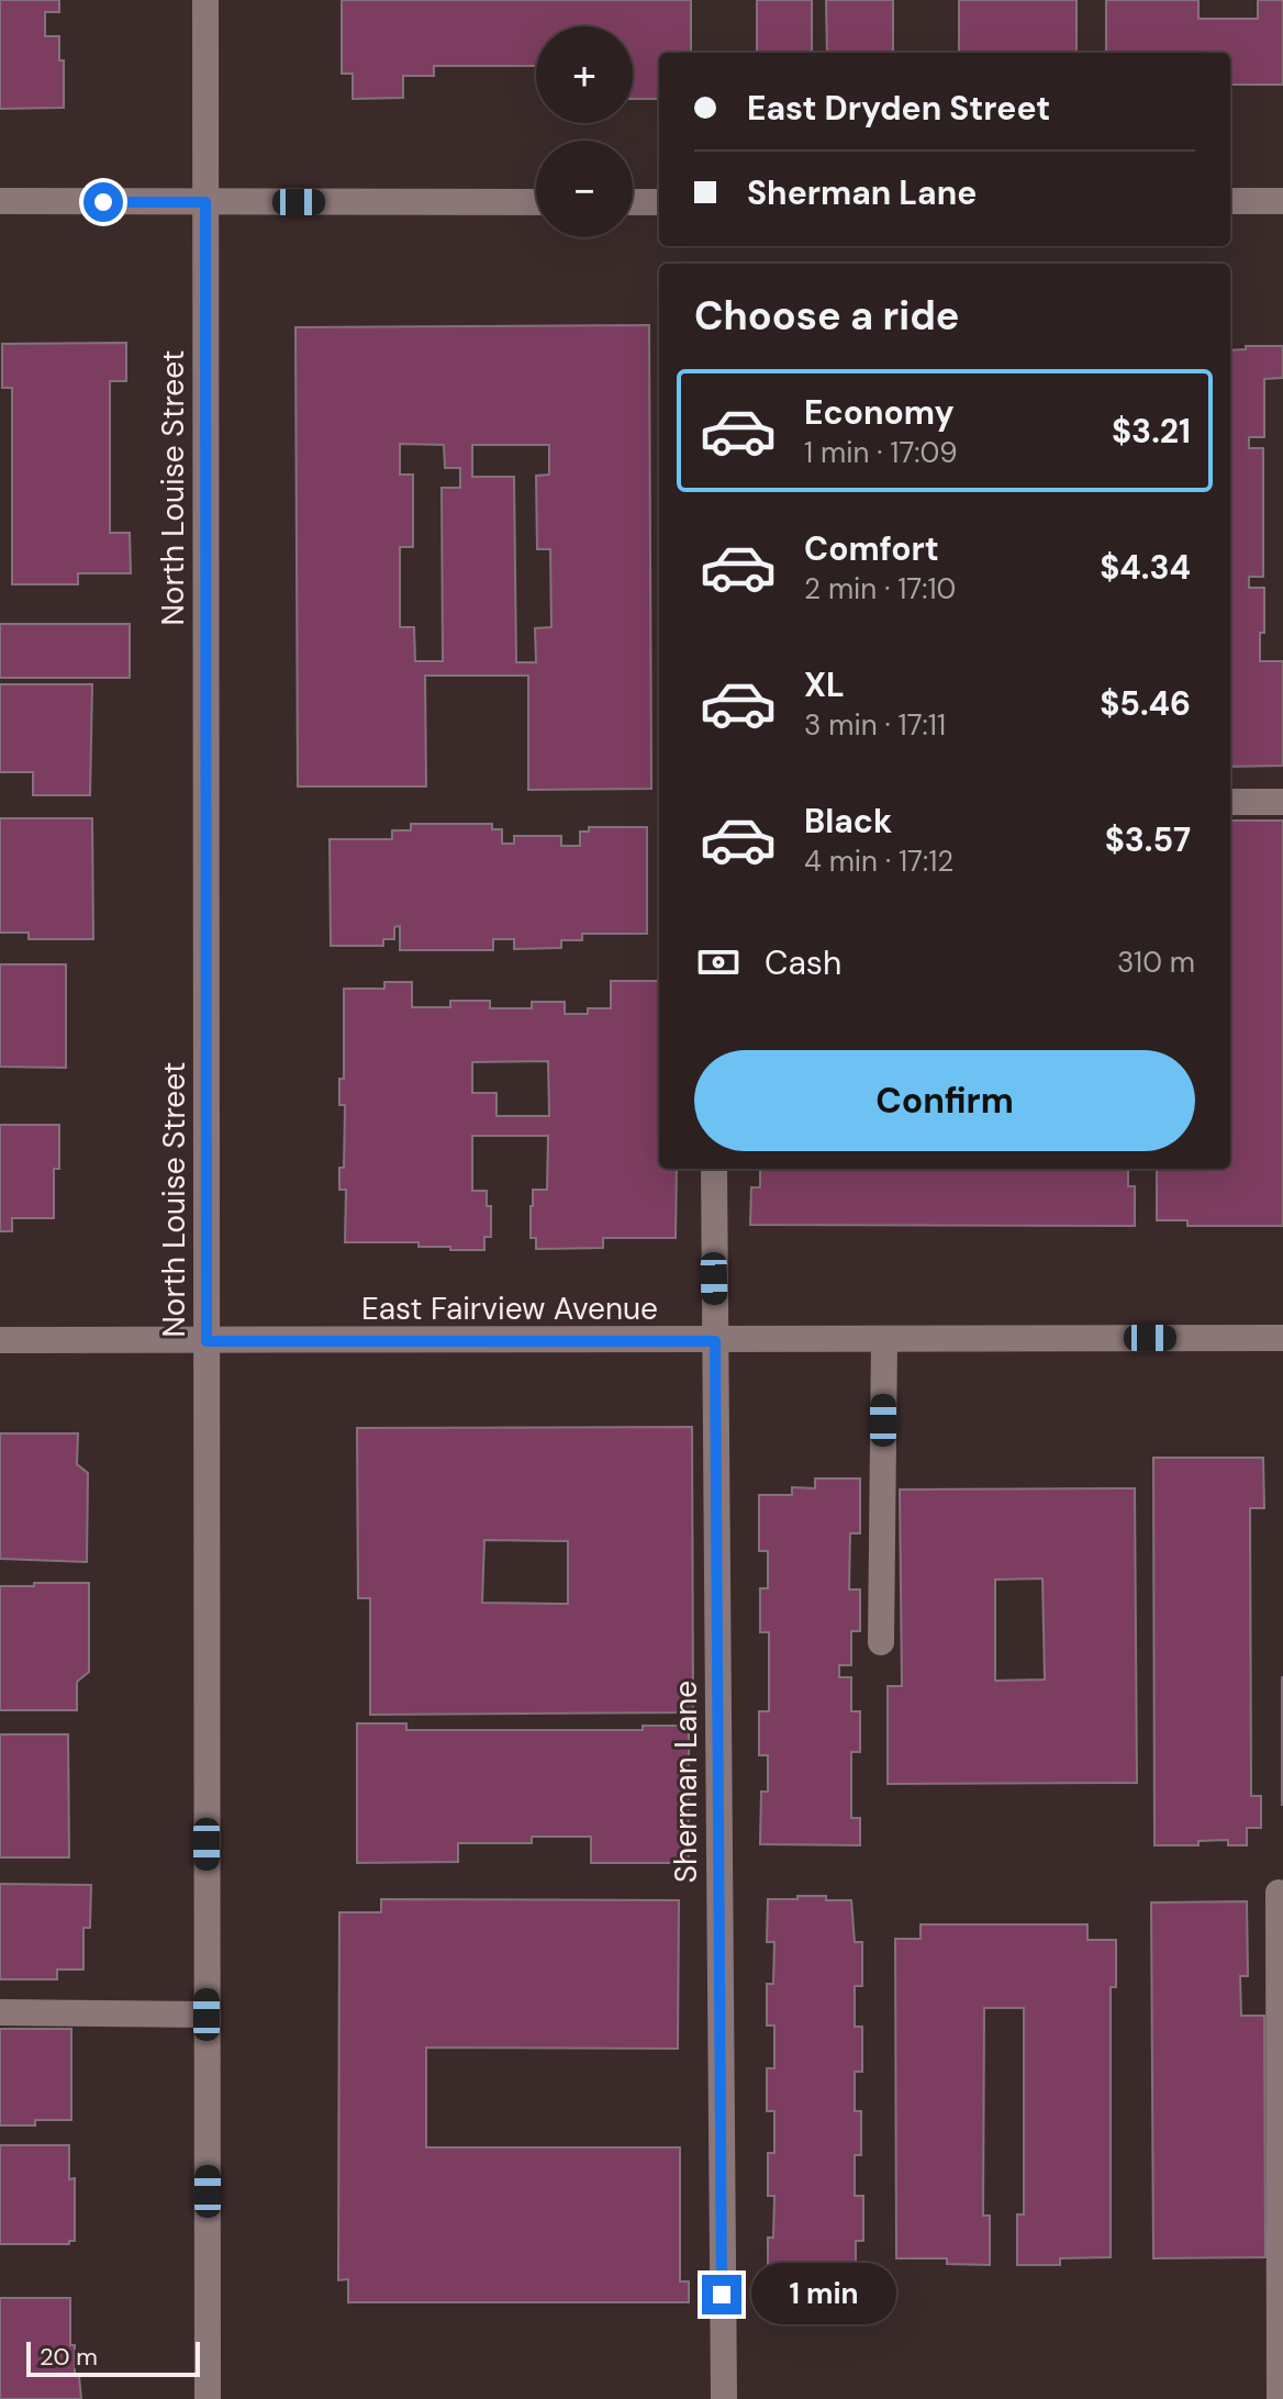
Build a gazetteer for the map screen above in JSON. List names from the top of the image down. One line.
{"streets":{"street":["North Louise Street","East Fairview Avenue","Sherman Lane"]},"crossings":[["North Louise Street","East Fairview Avenue"],["East Fairview Avenue","Sherman Lane"]],"scale_bar":"20 m","page":{"map_buttons":["+","−"],"banner":["East Dryden Street","Sherman Lane"],"heading":"Choose a ride","list":[{"name":"Economy","note":"1 min · 17:09","value":"$3.21"},{"name":"Comfort","note":"2 min · 17:10","value":"$4.34"},{"name":"XL","note":"3 min · 17:11","value":"$5.46"},{"name":"Black","note":"4 min · 17:12","value":"$3.57"}],"pay":["Cash","310 m"],"buttons":"Confirm","bubble":"1 min","scale":"20 m"}}
